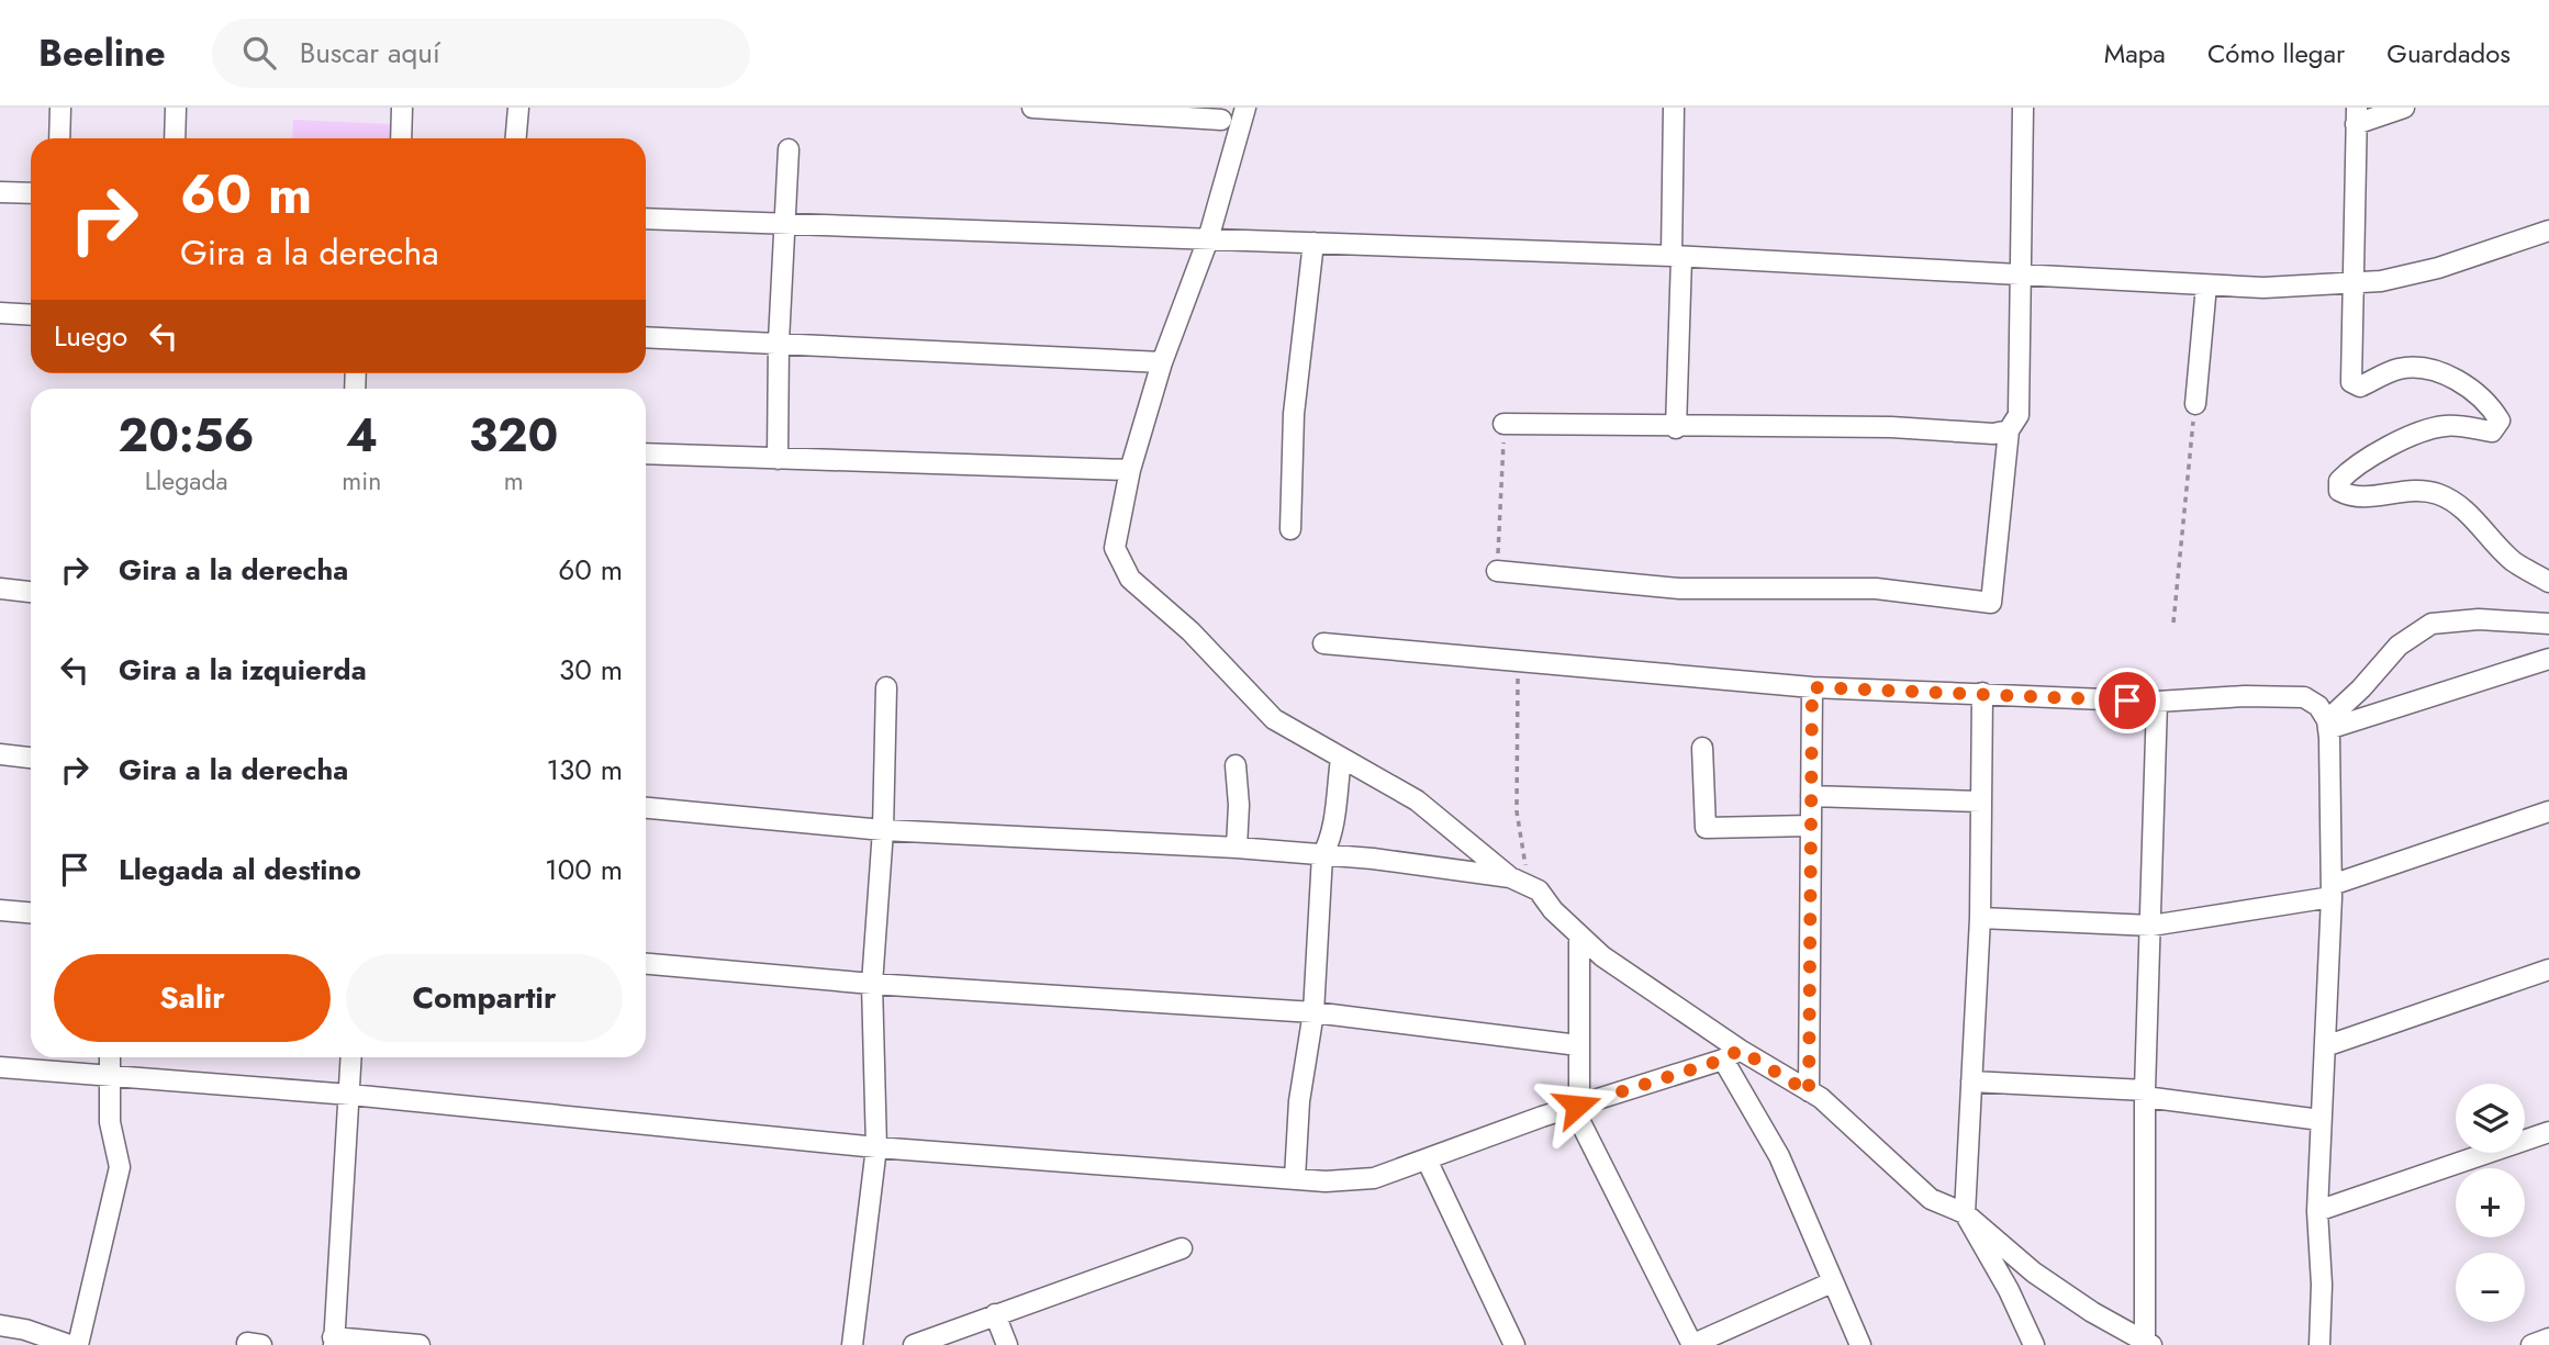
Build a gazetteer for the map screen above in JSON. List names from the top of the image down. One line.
{"page":{"header":"Beeline","search":"Buscar aquí","nav":["Mapa","Cómo llegar","Guardados"],"turn":["60 m","Gira a la derecha"],"then":"Luego","eta":["20:56","Llegada","4","min","320","m"],"list":[{"name":"Gira a la derecha","value":"60 m"},{"name":"Gira a la izquierda","value":"30 m"},{"name":"Gira a la derecha","value":"130 m"},{"name":"Llegada al destino","value":"100 m"}],"buttons":["Salir","Compartir"],"map_buttons":["+","−"]}}
